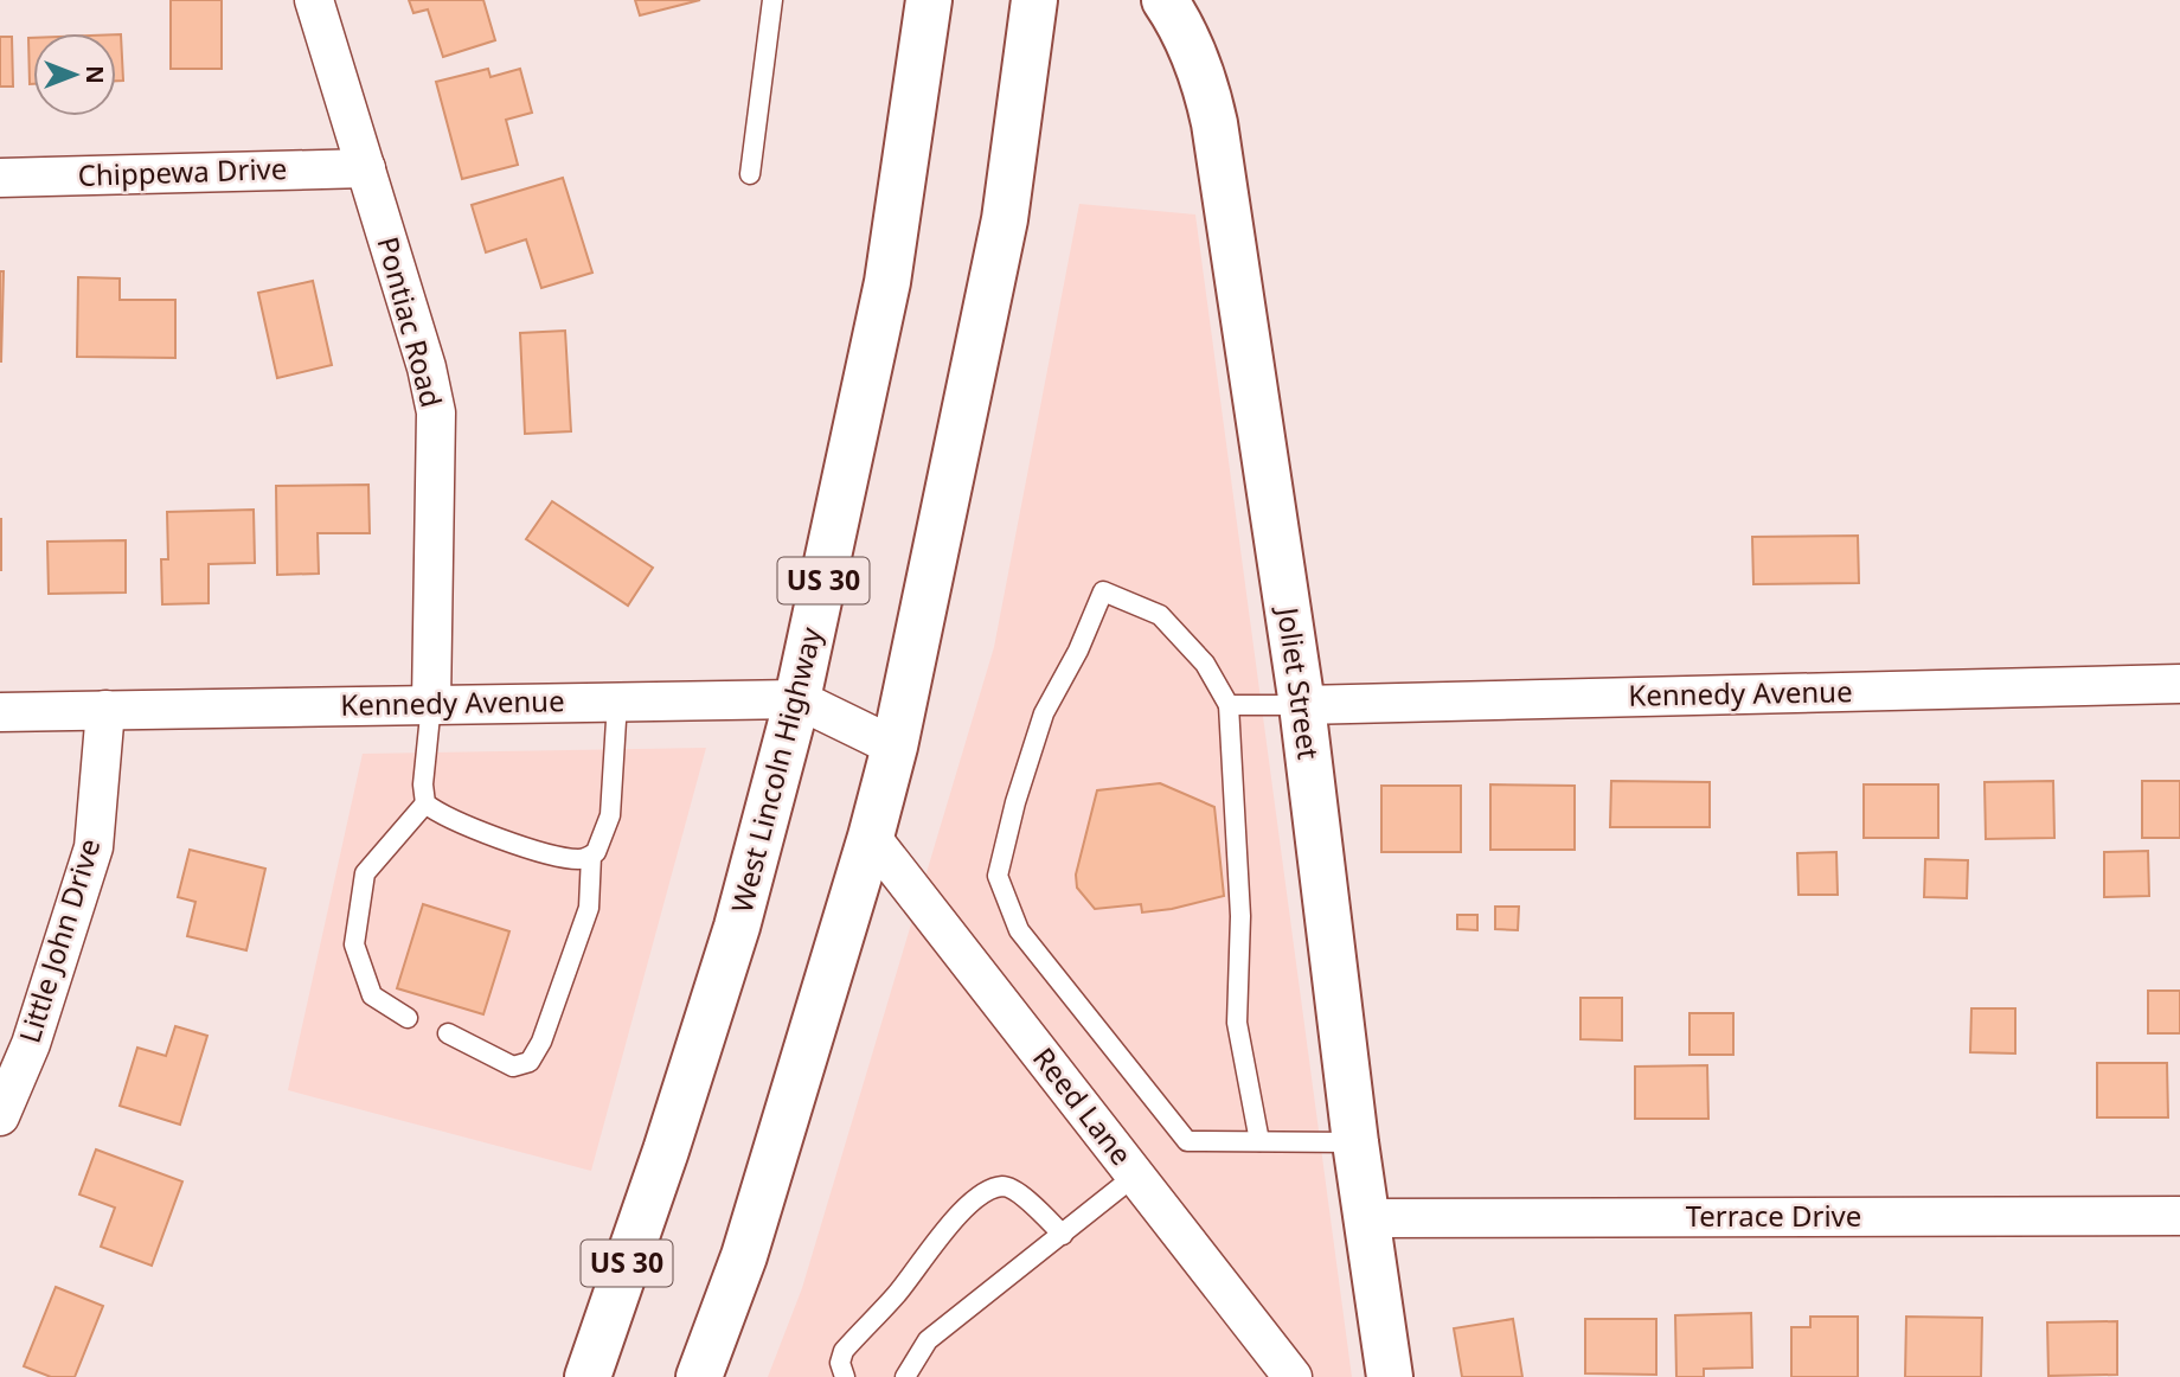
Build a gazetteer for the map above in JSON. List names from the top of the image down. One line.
{"streets":{"main road":["US 30","Joliet Street","West Lincoln Highway"],"street":["Chippewa Drive","Pontiac Road","Kennedy Avenue","Little John Drive","Reed Lane","Terrace Drive"]},"crossings":[["Chippewa Drive","Pontiac Road"],["Pontiac Road","Kennedy Avenue"],["Joliet Street","Kennedy Avenue"],["Joliet Street","Terrace Drive"],["Kennedy Avenue","West Lincoln Highway"],["Kennedy Avenue","Little John Drive"]],"north":"right"}
